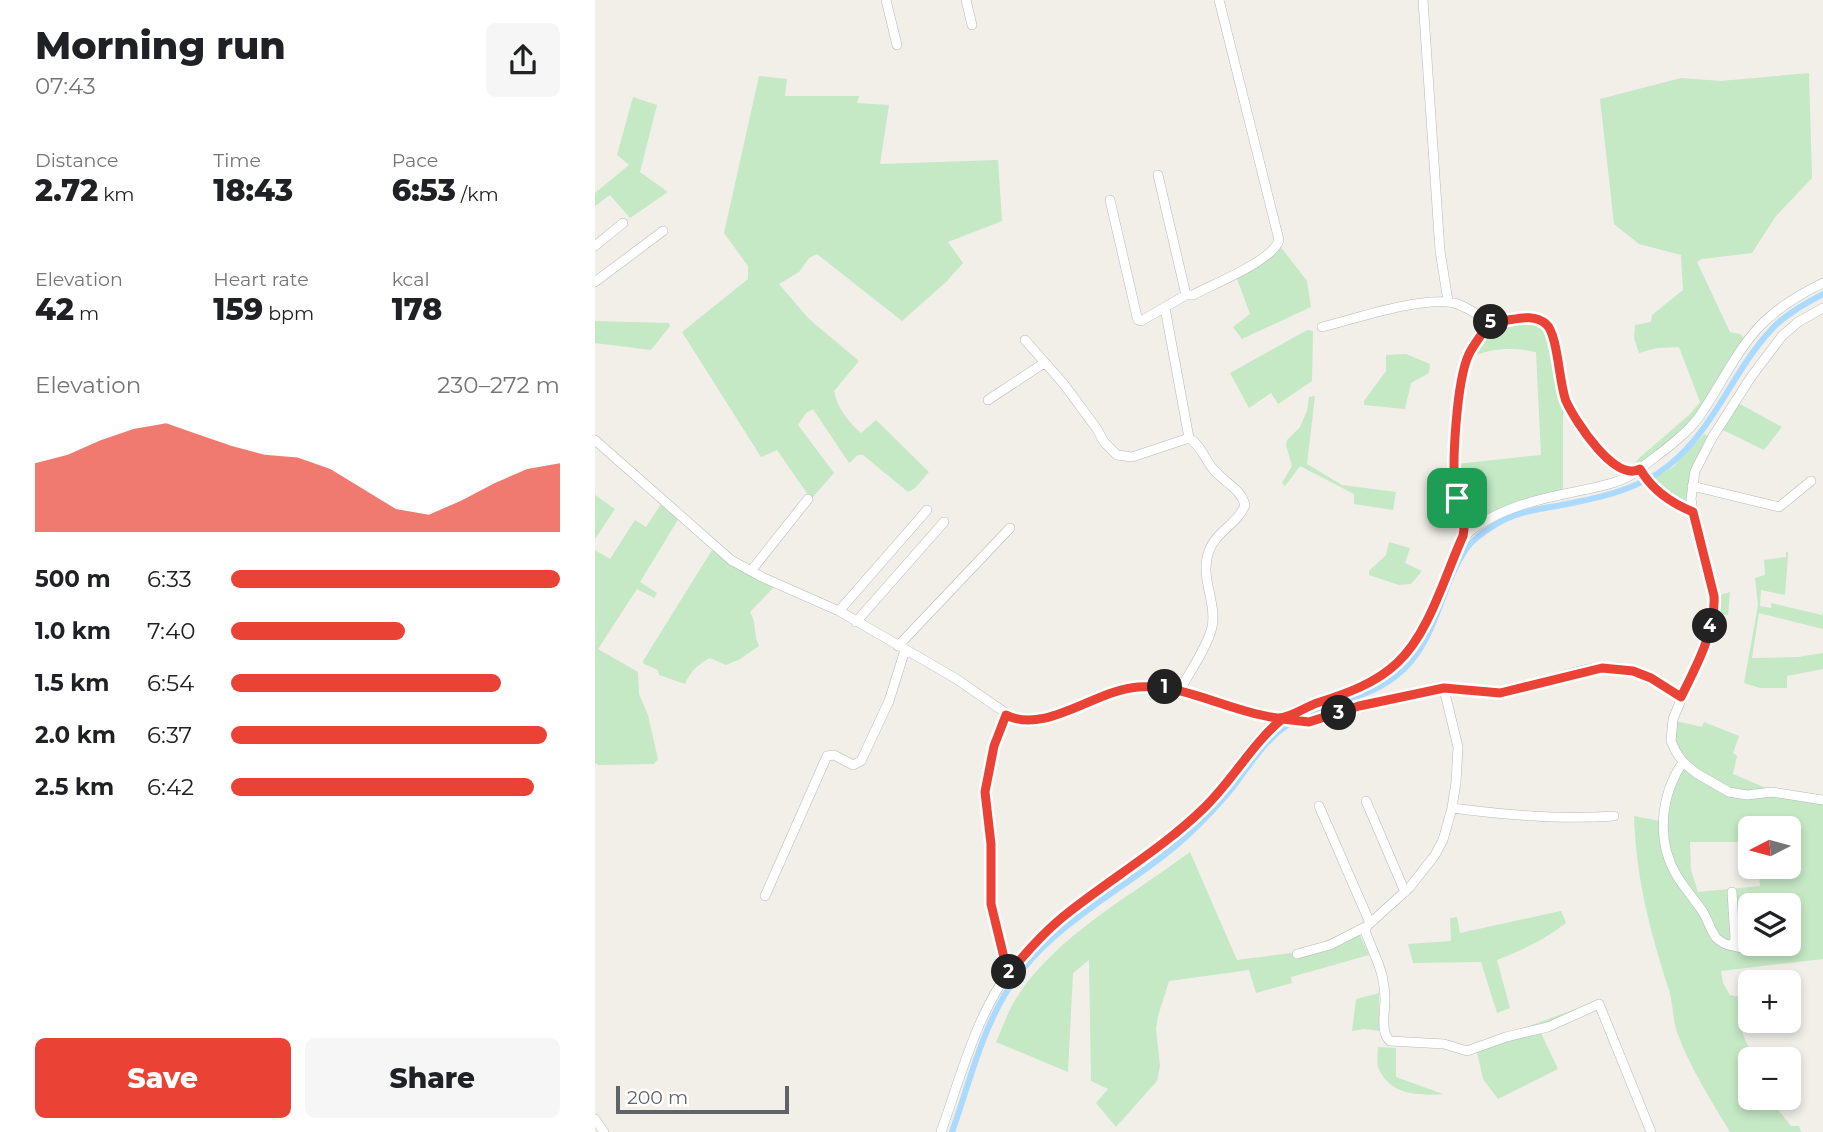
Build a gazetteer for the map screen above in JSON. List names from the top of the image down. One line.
{"scale_bar":"200 m","north":"left","page":{"heading":["Morning run","07:43"],"stats":[["Distance","2.72 km"],["Time","18:43"],["Pace","6:53 /km"],["Elevation","42 m"],["Heart rate","159 bpm"],["kcal","178"]],"pins":["5","4","1","3","2"],"chart":["Elevation","230–272 m"],"list":[{"name":"500 m","note":"6:33"},{"name":"1.0 km","note":"7:40"},{"name":"1.5 km","note":"6:54"},{"name":"2.0 km","note":"6:37"},{"name":"2.5 km","note":"6:42"}],"map_buttons":["+","−"],"buttons":["Save","Share"],"scale":"200 m"}}
